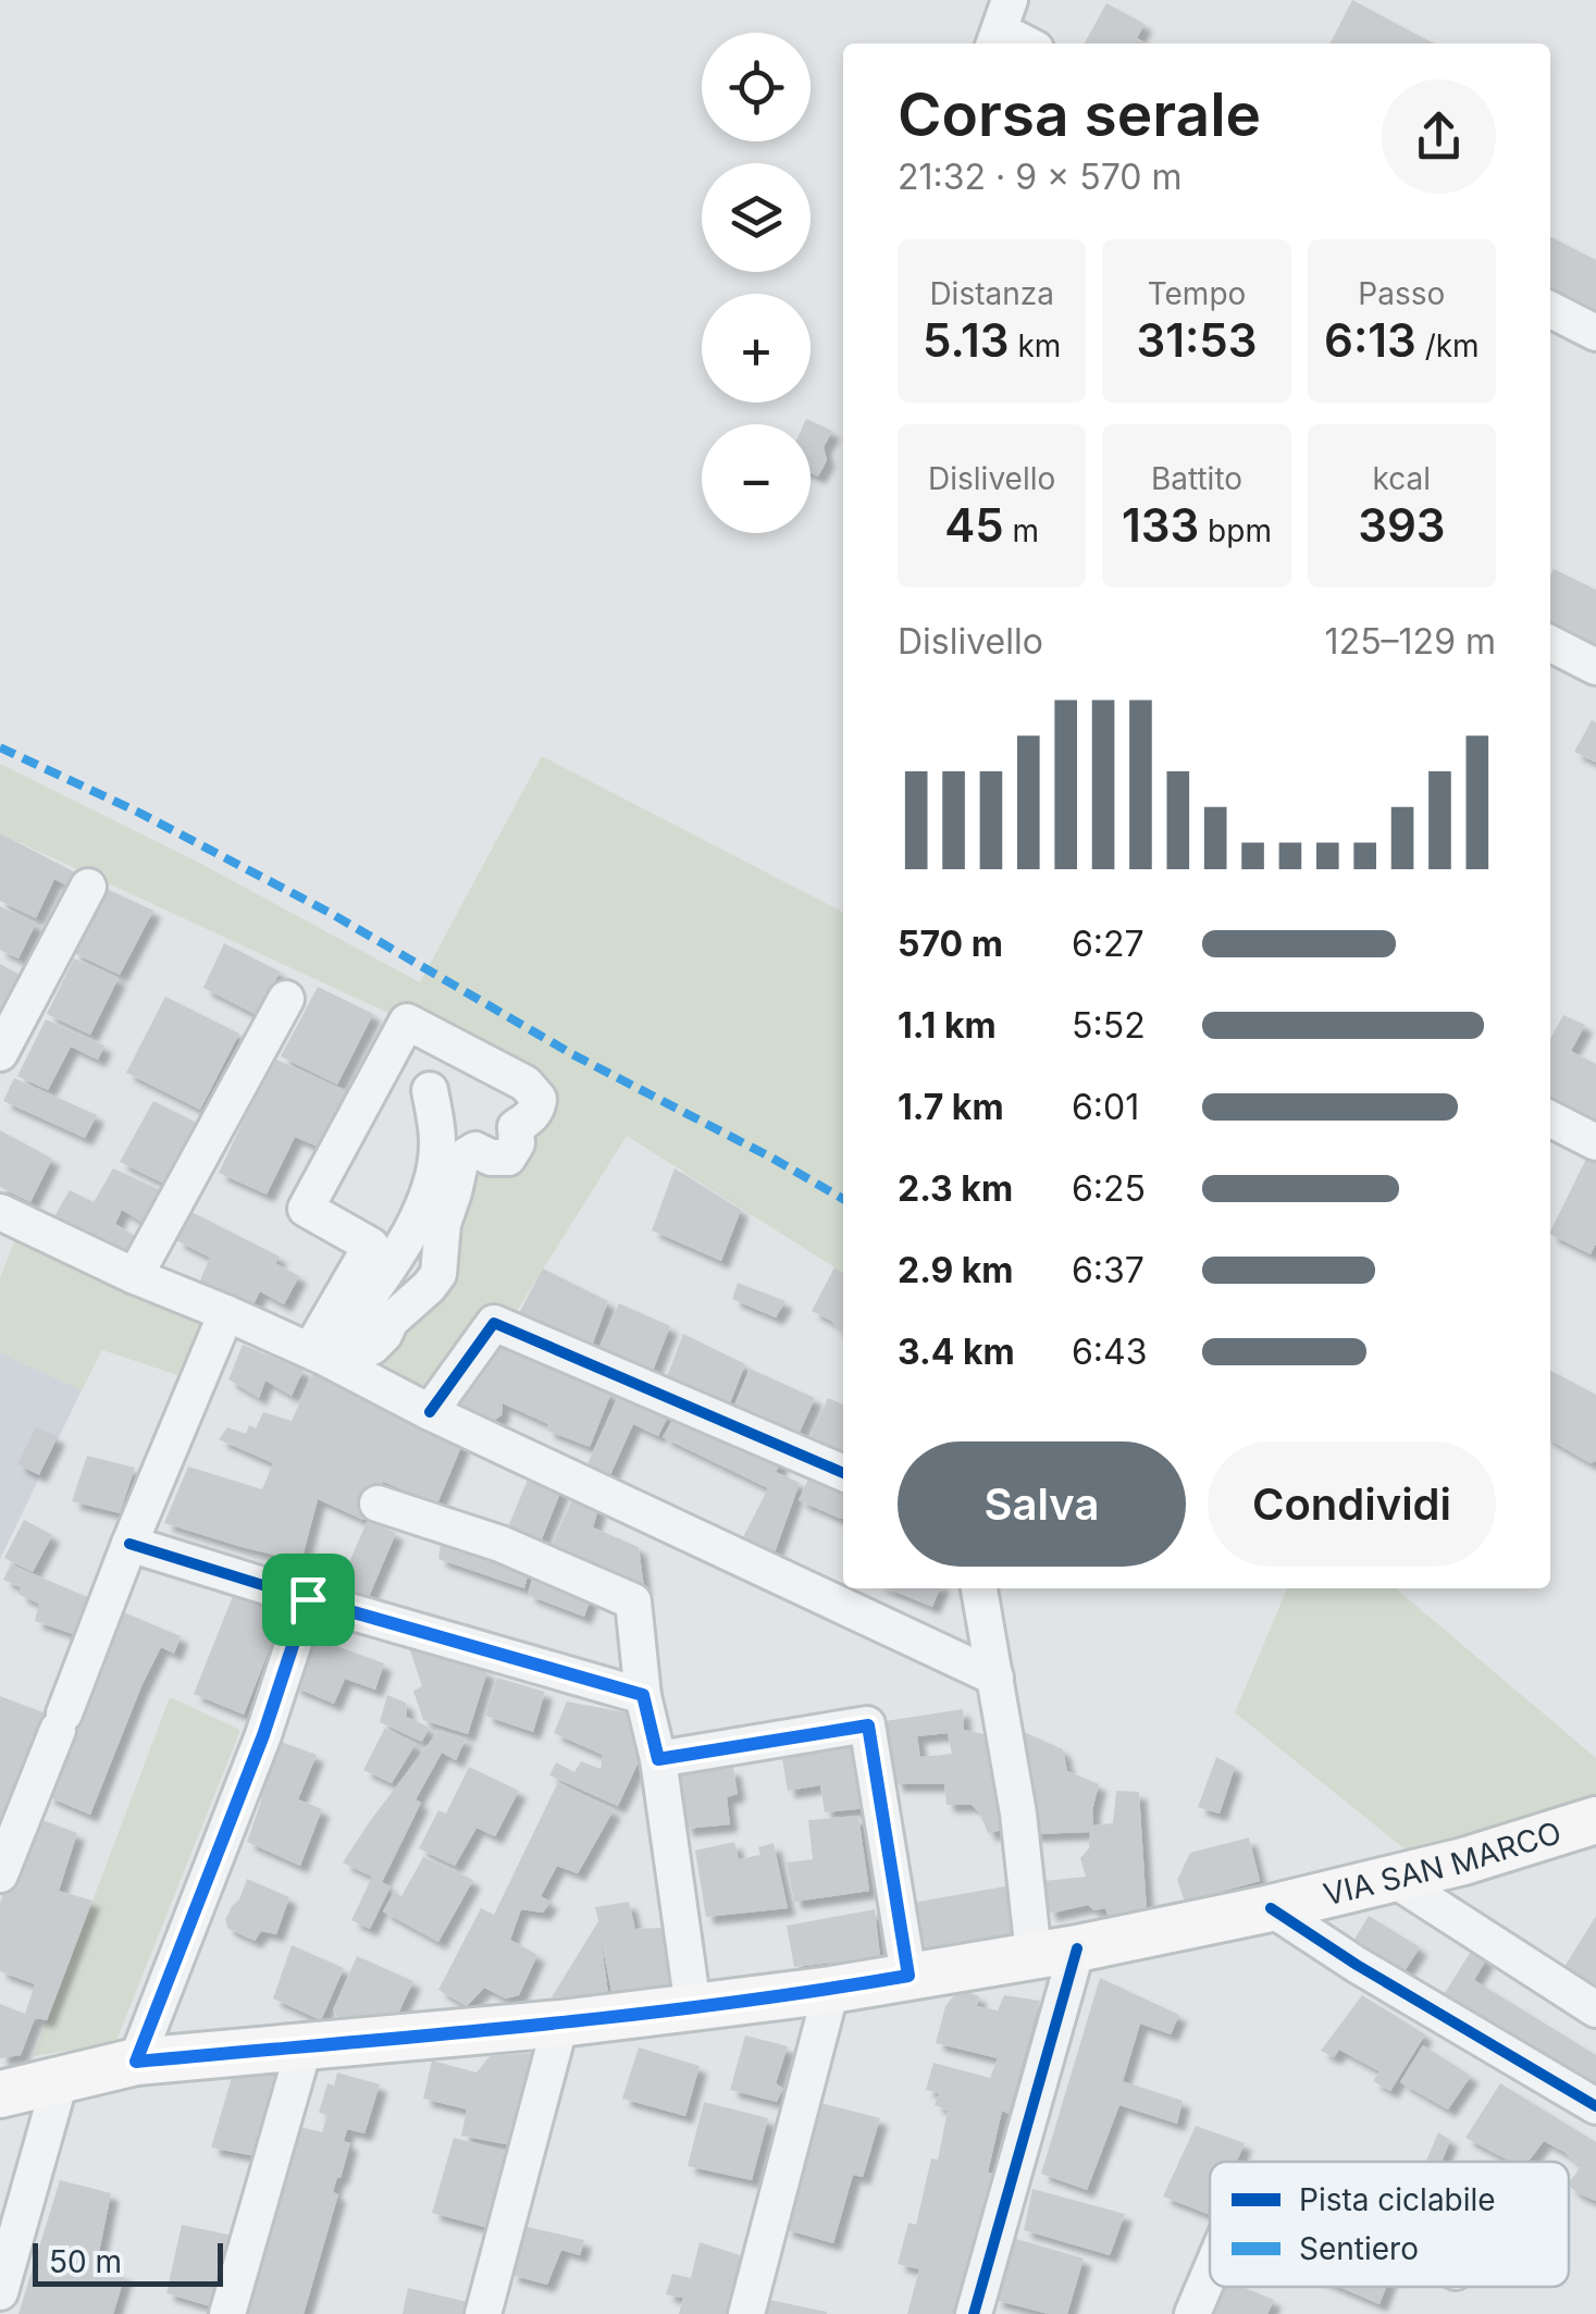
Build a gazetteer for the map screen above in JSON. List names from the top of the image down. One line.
{"streets":{"main road":["VIA SAN MARCO"]},"legend":["Pista ciclabile","Sentiero"],"scale_bar":"50 m","page":{"map_buttons":["+","−"],"heading":["Corsa serale","21:32 · 9 × 570 m"],"stats":[["Distanza","5.13 km"],["Tempo","31:53"],["Passo","6:13 /km"],["Dislivello","45 m"],["Battito","133 bpm"],["kcal","393"]],"chart":["Dislivello","125–129 m"],"list":[{"name":"570 m","note":"6:27"},{"name":"1.1 km","note":"5:52"},{"name":"1.7 km","note":"6:01"},{"name":"2.3 km","note":"6:25"},{"name":"2.9 km","note":"6:37"},{"name":"3.4 km","note":"6:43"}],"buttons":["Salva","Condividi"],"scale":"50 m"}}
